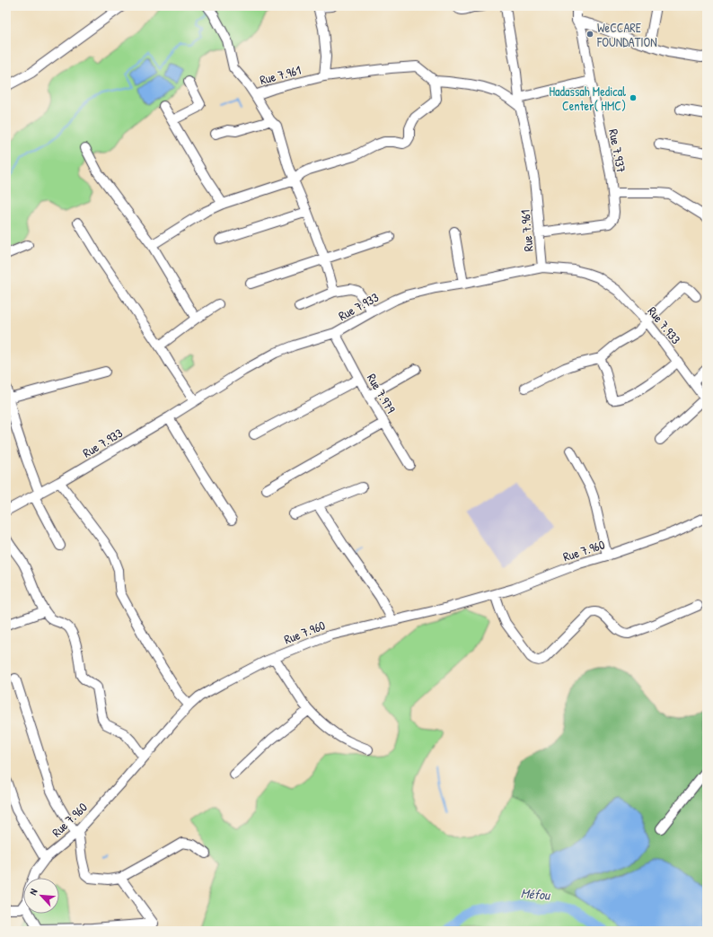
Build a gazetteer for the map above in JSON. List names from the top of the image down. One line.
{"streets":{"street":["Rue 7.961","Rue 7.937","Rue 7.933","Rue 7.979","Rue 7.960"]},"crossings":[["Rue 7.961","Rue 7.937"],["Rue 7.961","Rue 7.933"],["Rue 7.933","Rue 7.979"]],"water":["Méfou"],"places":["WeCCARE FOUNDATION","Hadassah Medical Center( HMC)"],"north":"top left"}
